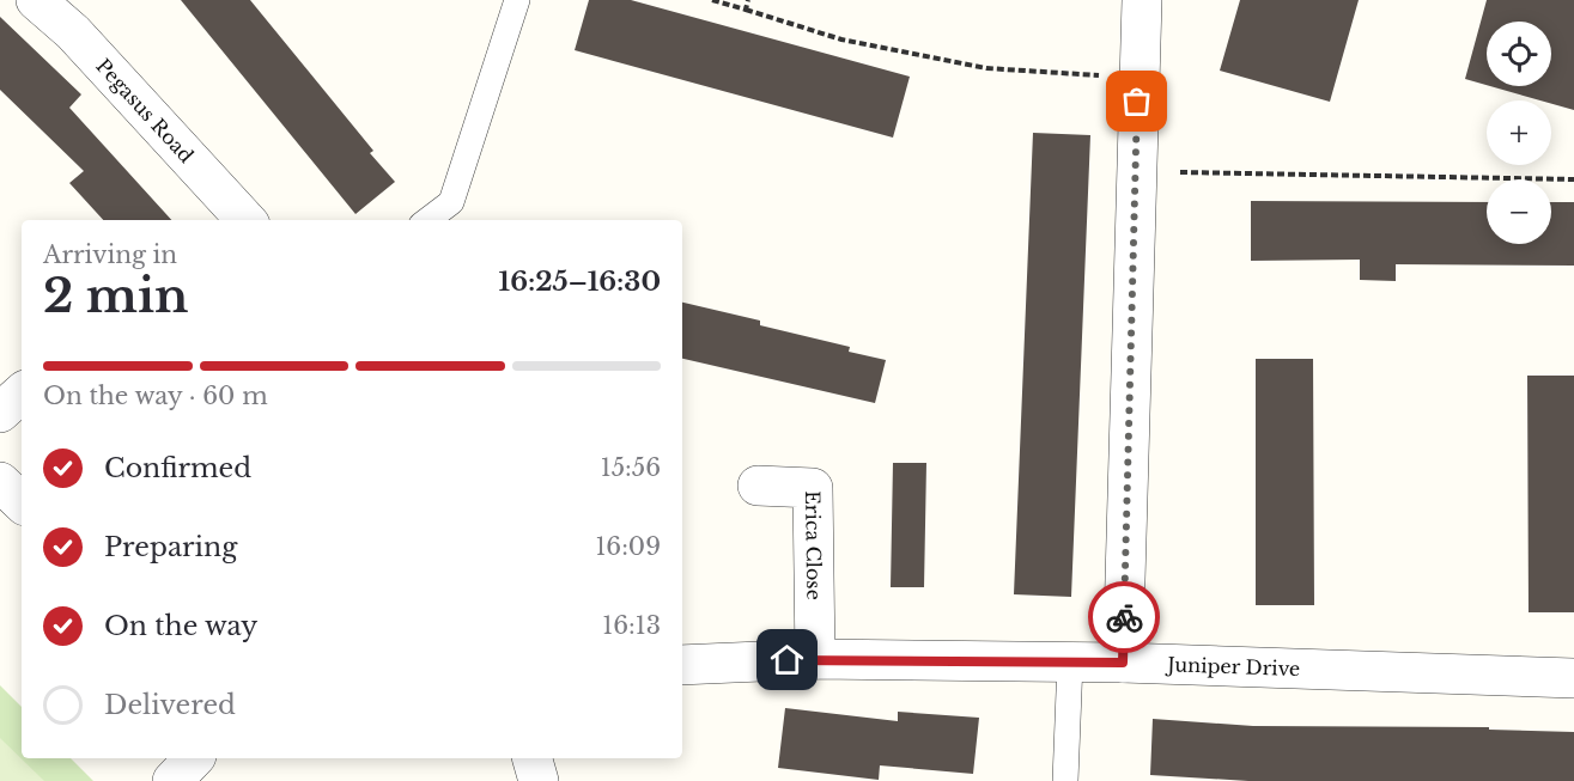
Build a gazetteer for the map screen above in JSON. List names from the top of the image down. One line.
{"streets":{"street":["Pegasus Road","Erica Close","Juniper Drive"]},"crossings":[["Erica Close","Juniper Drive"]],"page":{"map_buttons":["+","−"],"heading":["2 min","Arriving in","16:25–16:30"],"bar":"On the way · 60 m","list":[["Confirmed","15:56"],["Preparing","16:09"],["On the way","16:13"],"Delivered"]}}
